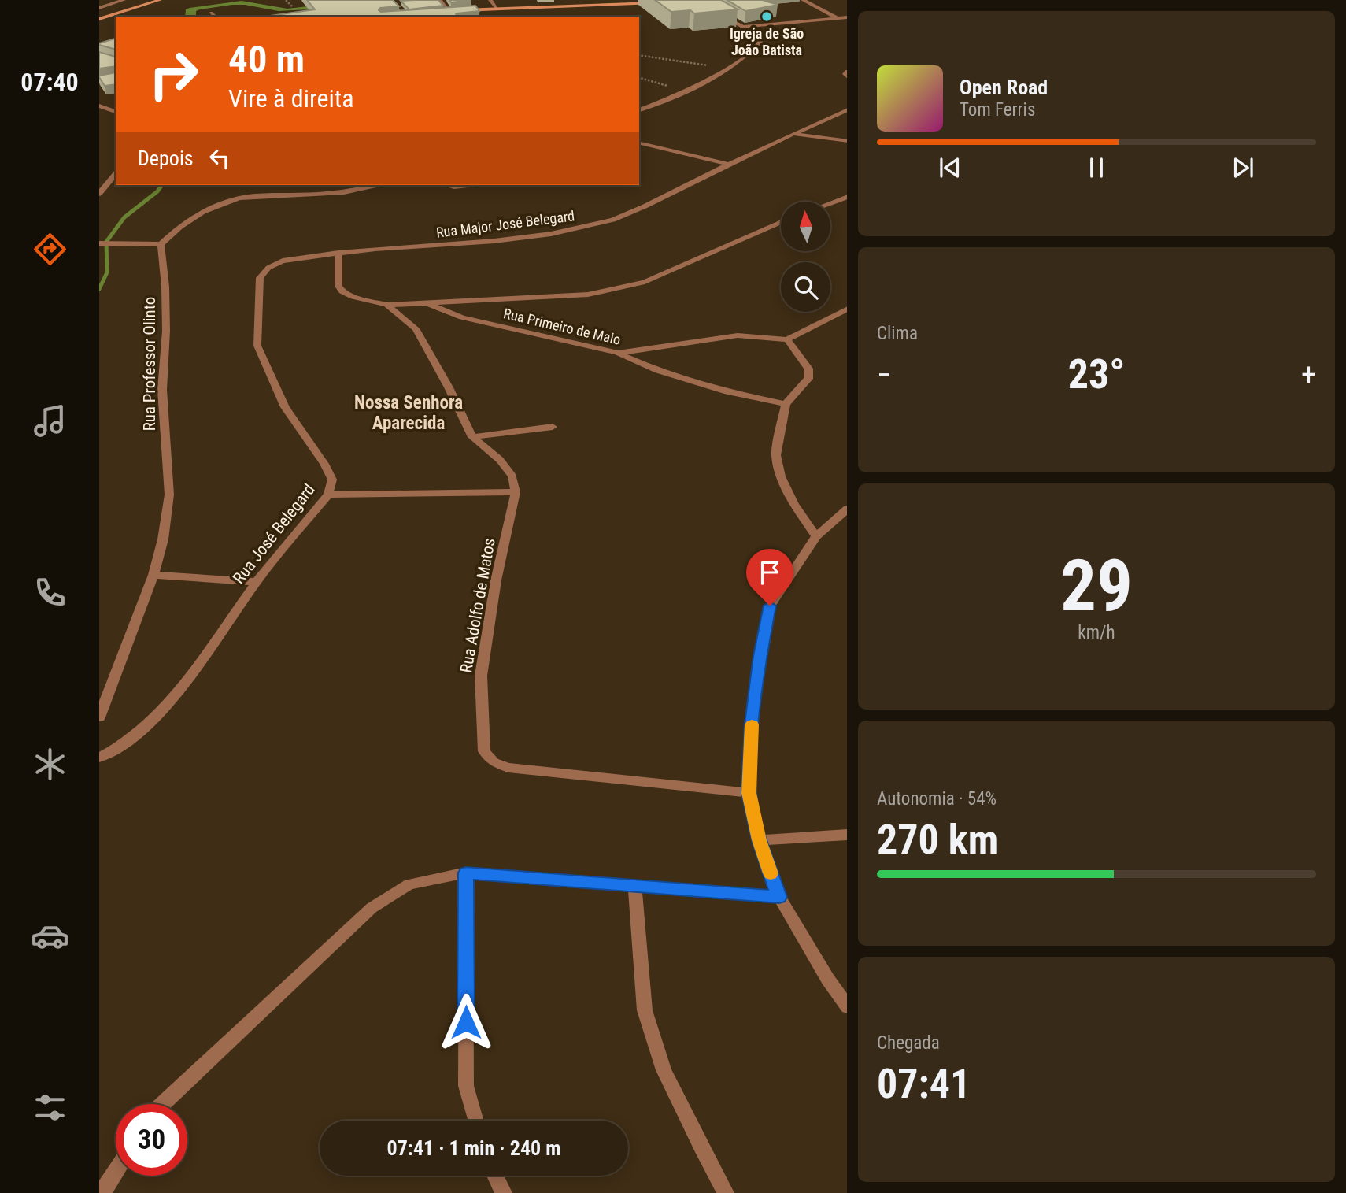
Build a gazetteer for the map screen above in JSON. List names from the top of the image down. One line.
{"streets":{"street":["Rua Major José Belegard","Rua Primeiro de Maio","Rua Professor Olinto","Rua José Belegard","Rua Adolfo de Matos"]},"crossings":[["Rua Major José Belegard","Rua José Belegard"]],"districts":["Nossa Senhora Aparecida"],"places":["Igreja de São João Batista"],"north":"top","page":{"tabs":"07:40","turn":["40 m","Vire à direita"],"song":["Open Road","Tom Ferris"],"then":"Depois","tile":["Clima",["29","km/h"],["Autonomia · 54%","270 km"],["Chegada","07:41"]],"heat":["−","23°","+"],"limit":"30","trip":"07:41 · 1 min · 240 m"}}
